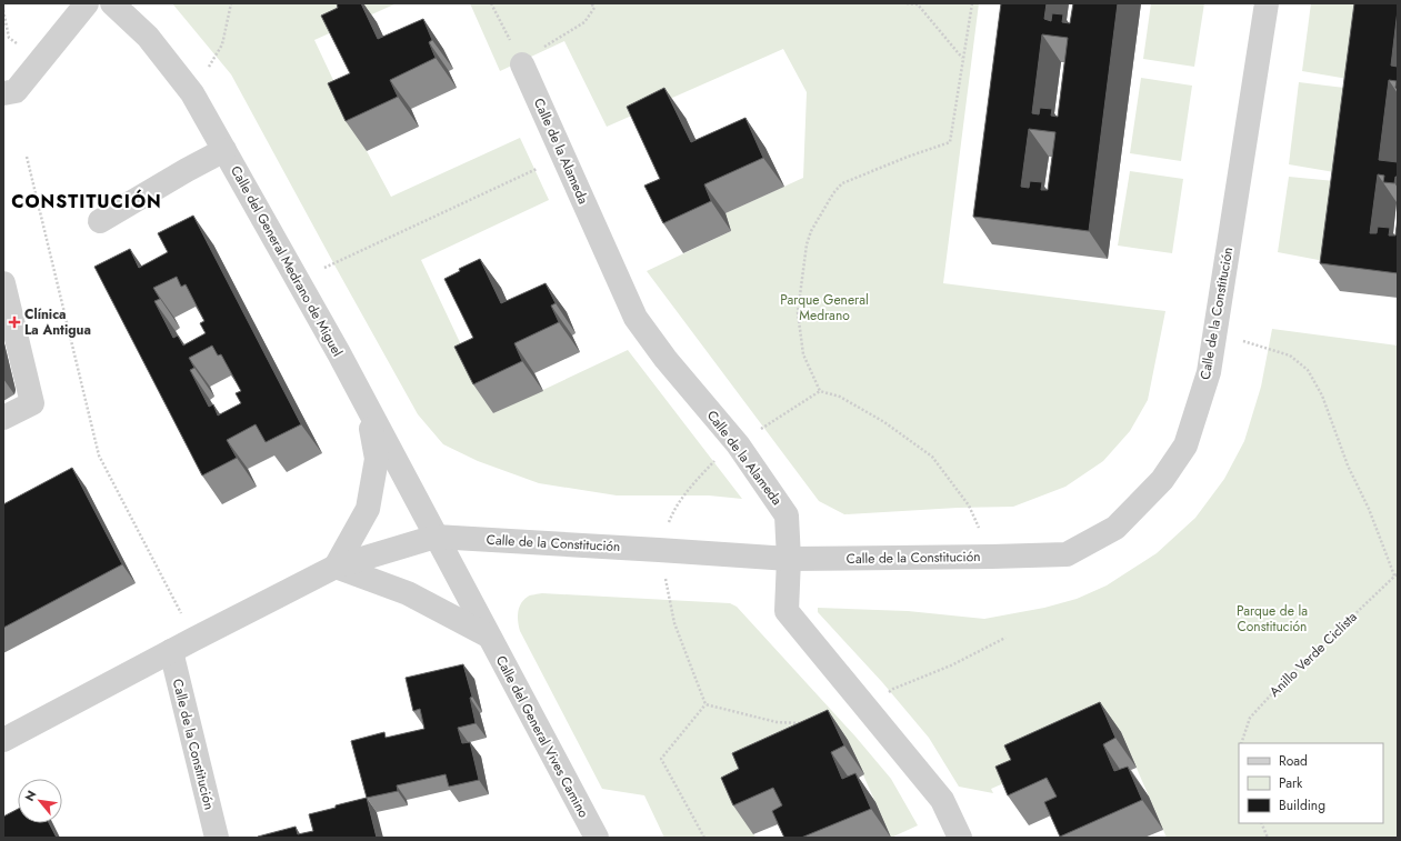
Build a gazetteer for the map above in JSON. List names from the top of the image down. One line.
{"streets":{"street":["Calle de la Alameda","Calle del General Medrano de Miguel","Calle de la Constitución","Calle del General Vives Camino"],"path":["Anillo Verde Ciclista"]},"crossings":[["Calle de la Alameda","Calle de la Constitución"],["Calle del General Medrano de Miguel","Calle de la Constitución"],["Calle del General Medrano de Miguel","Calle del General Vives Camino"],["Calle de la Constitución","Calle del General Vives Camino"]],"districts":["CONSTITUCIÓN"],"parks":["Parque General Medrano","Parque de la Constitución"],"places":{"health":["Clínica La Antigua"]},"legend":["Road","Park","Building"],"north":"top left"}
